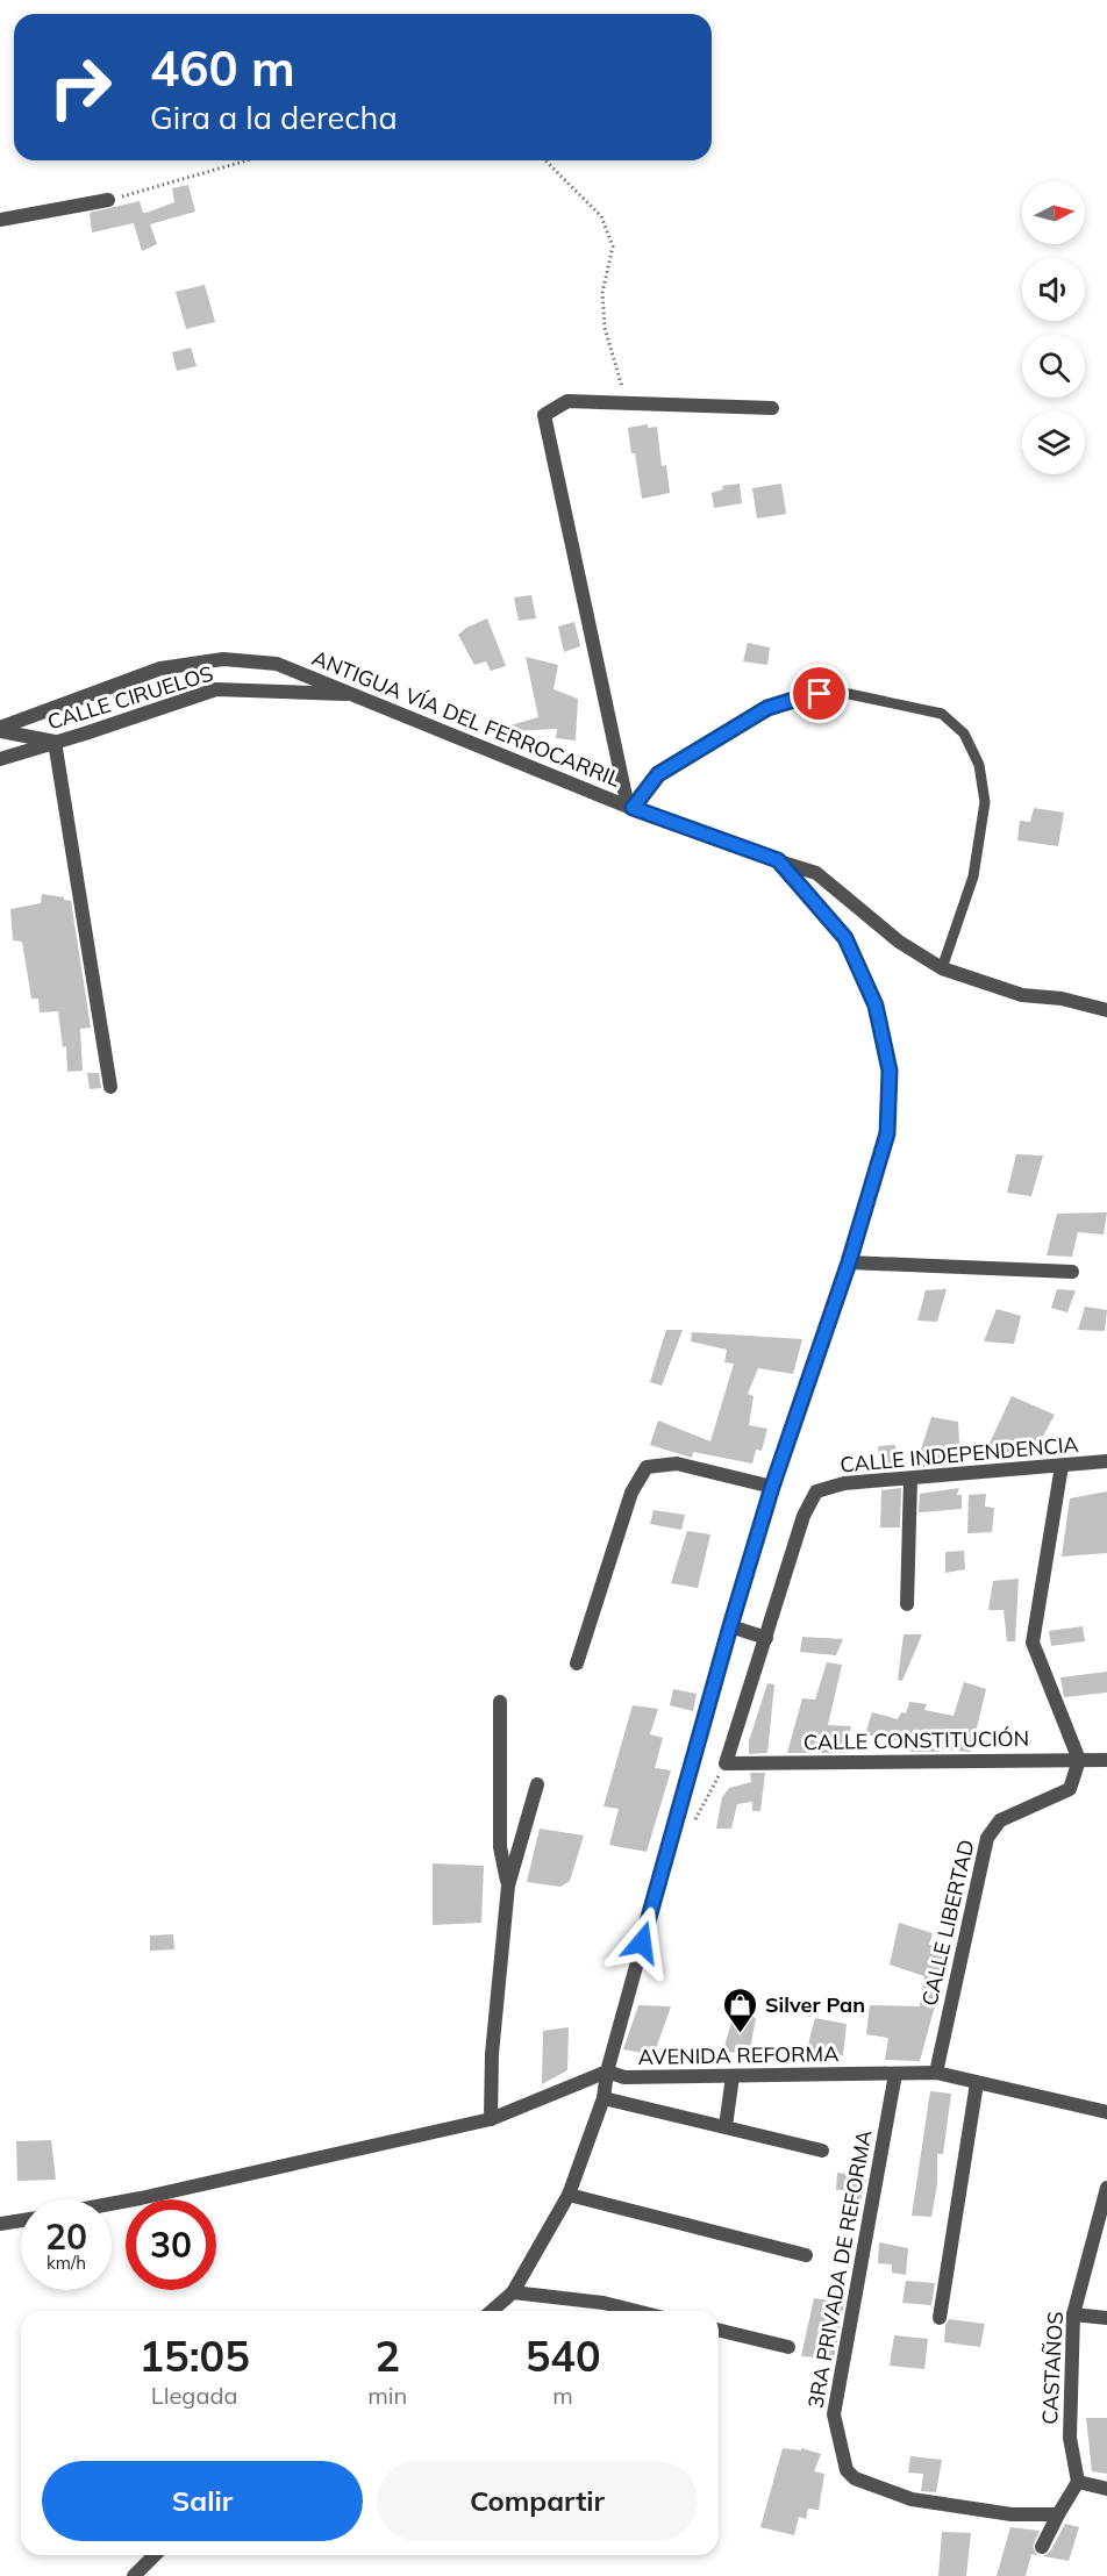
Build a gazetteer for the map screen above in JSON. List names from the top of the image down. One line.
{"streets":{"street":["CALLE CIRUELOS","ANTIGUA VÍA DEL FERROCARRIL","CALLE INDEPENDENCIA","CALLE CONSTITUCIÓN","CALLE LIBERTAD","AVENIDA REFORMA","3RA PRIVADA DE REFORMA","CASTAÑOS"]},"crossings":[["CALLE CIRUELOS","ANTIGUA VÍA DEL FERROCARRIL"],["ANTIGUA VÍA DEL FERROCARRIL","AVENIDA REFORMA"],["CALLE INDEPENDENCIA","CALLE CONSTITUCIÓN"],["CALLE CONSTITUCIÓN","CALLE LIBERTAD"],["CALLE LIBERTAD","AVENIDA REFORMA"],["AVENIDA REFORMA","3RA PRIVADA DE REFORMA"]],"places":{"shop":["Silver Pan"]},"north":"right","page":{"turn":["460 m","Gira a la derecha"],"speed":"20 km/h","limit":"30","eta":["15:05","Llegada","2","min","540","m"],"buttons":["Salir","Compartir"]}}
